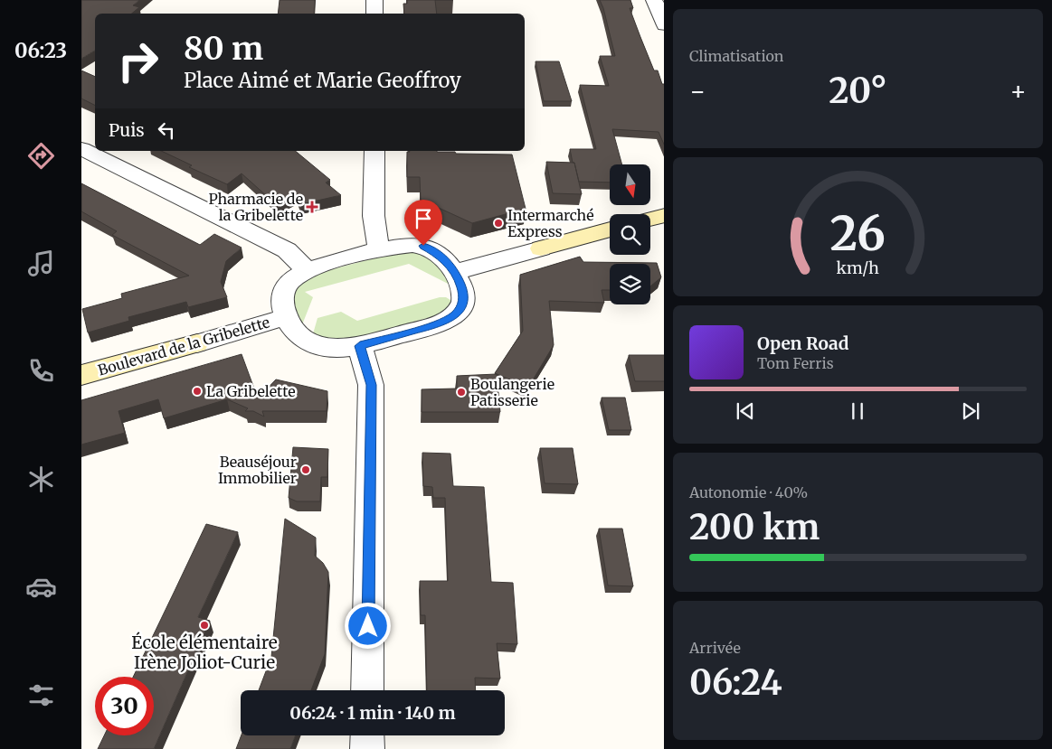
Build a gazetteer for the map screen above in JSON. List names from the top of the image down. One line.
{"streets":{"main road":["Boulevard de la Gribelette"]},"places":{"health":["Pharmacie de la Gribelette"],"other":["Intermarché Express","La Gribelette","Boulangerie Patisserie","Beauséjour Immobilier","École élémentaire Irène Joliot-Curie"]},"north":"bottom","page":{"tabs":"06:23","tile":["Climatisation",["Autonomie · 40%","200 km"],["Arrivée","06:24"]],"turn":["80 m","Place Aimé et Marie Geoffroy"],"heat":["−","20°","+"],"then":"Puis","song":["Open Road","Tom Ferris"],"limit":"30","trip":"06:24 · 1 min · 140 m","gauge":["26","km/h"]}}
